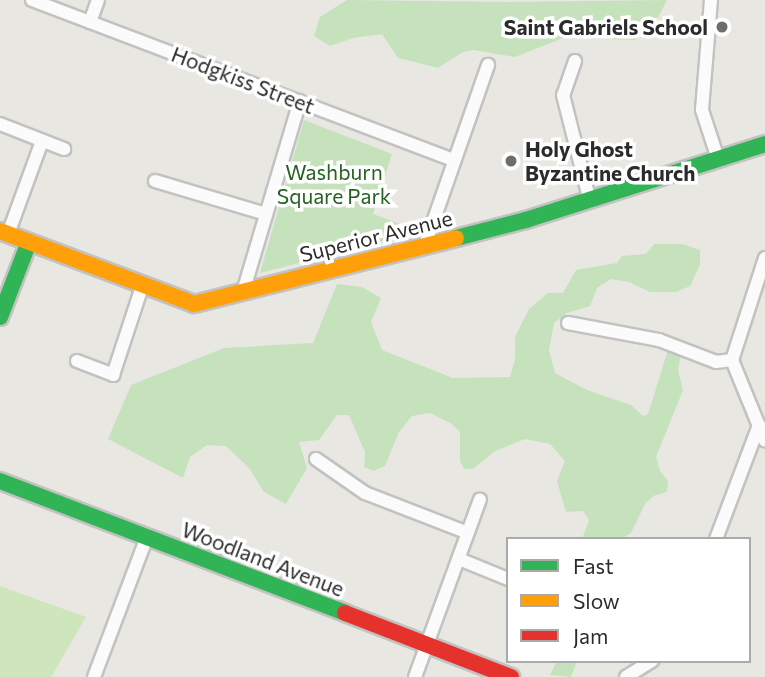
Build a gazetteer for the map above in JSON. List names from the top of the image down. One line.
{"streets":{"street":["Hodgkiss Street","Superior Avenue","Woodland Avenue"]},"parks":["Washburn Square Park"],"places":["Saint Gabriels School","Holy Ghost Byzantine Church"],"legend":["Fast","Slow","Jam"]}
